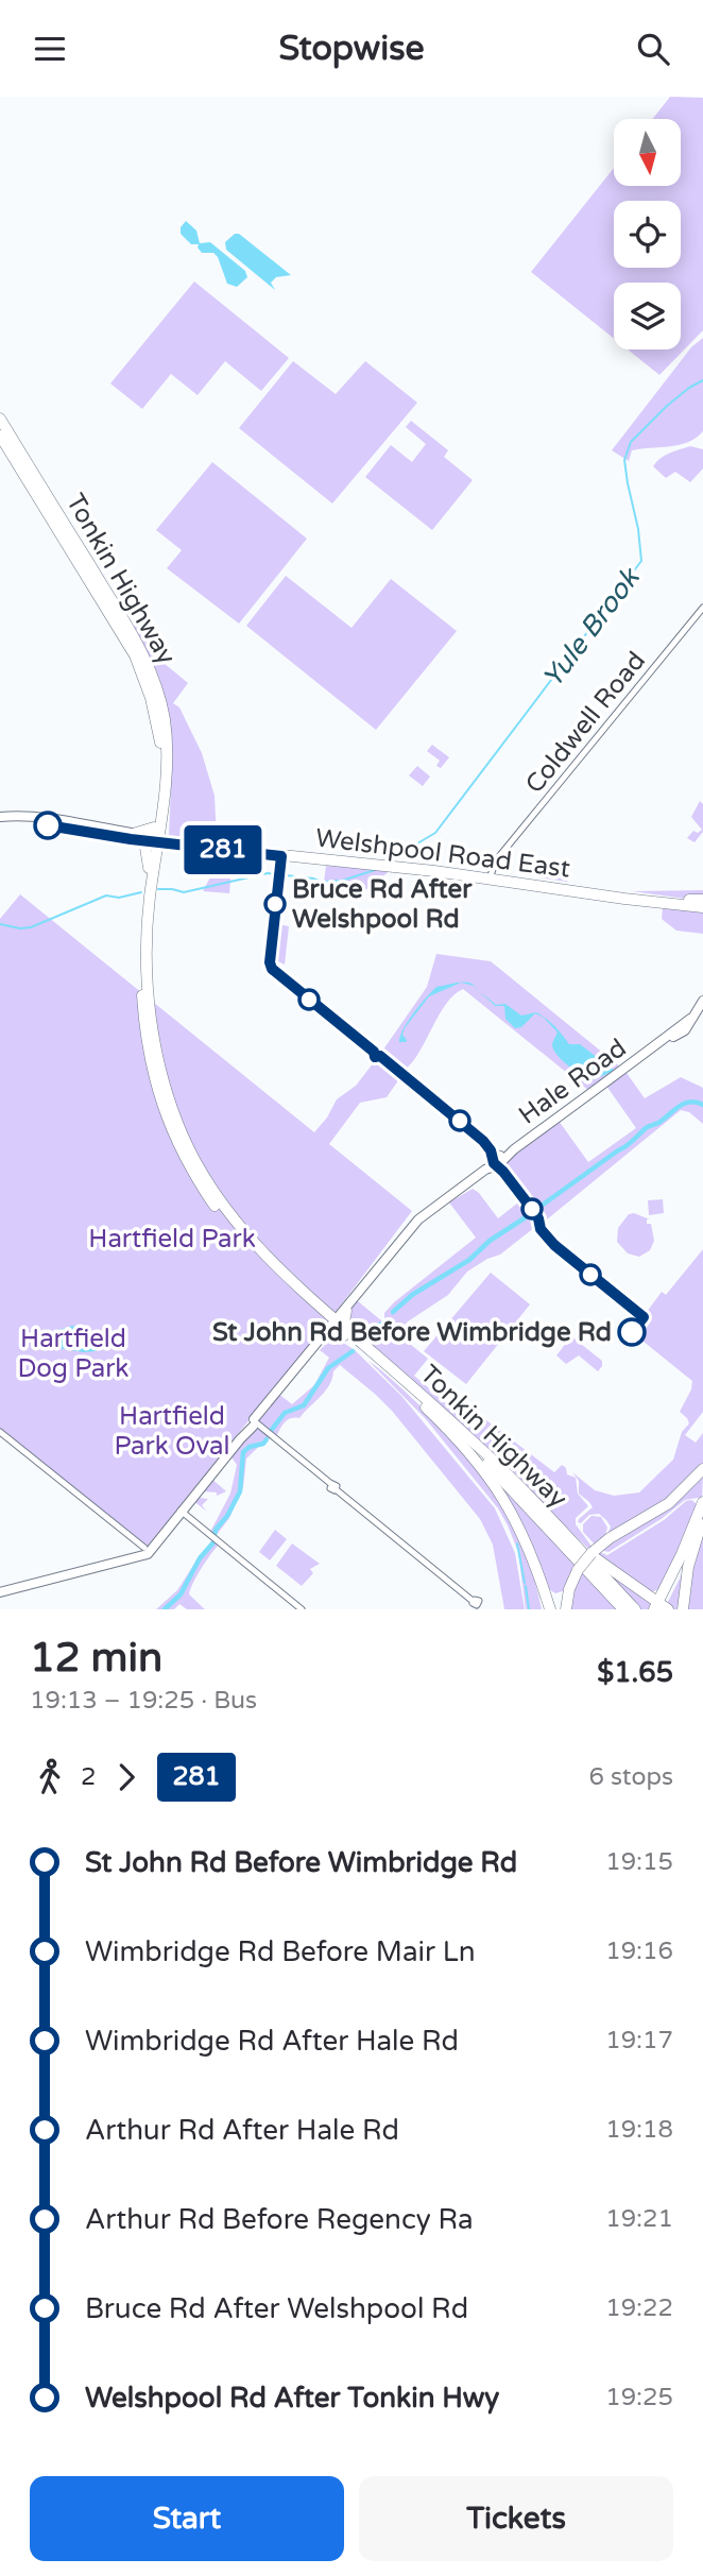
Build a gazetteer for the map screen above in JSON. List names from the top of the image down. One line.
{"streets":{"highway":["Tonkin Highway","Welshpool Road East"],"main road":["Hale Road"],"street":["Coldwell Road"]},"crossings":[["Tonkin Highway","Welshpool Road East"],["Tonkin Highway","Hale Road"],["Coldwell Road","Welshpool Road East"]],"water":["Yule Brook"],"parks":["Hartfield Park","Hartfield Dog Park","Hartfield Park Oval"],"places":["Bruce Rd After Welshpool Rd","St John Rd Before Wimbridge Rd"],"lines":["bus line 281"],"north":"bottom","page":{"header":"Stopwise","on_map":"281","heading":["12 min","19:13 – 19:25 · Bus","$1.65"],"legs":["2","281","6 stops"],"list":[{"name":"St John Rd Before Wimbridge Rd","value":"19:15"},{"name":"Wimbridge Rd Before Mair Ln","value":"19:16"},{"name":"Wimbridge Rd After Hale Rd","value":"19:17"},{"name":"Arthur Rd After Hale Rd","value":"19:18"},{"name":"Arthur Rd Before Regency Ra","value":"19:21"},{"name":"Bruce Rd After Welshpool Rd","value":"19:22"},{"name":"Welshpool Rd After Tonkin Hwy","value":"19:25"}],"buttons":["Start","Tickets"]}}
